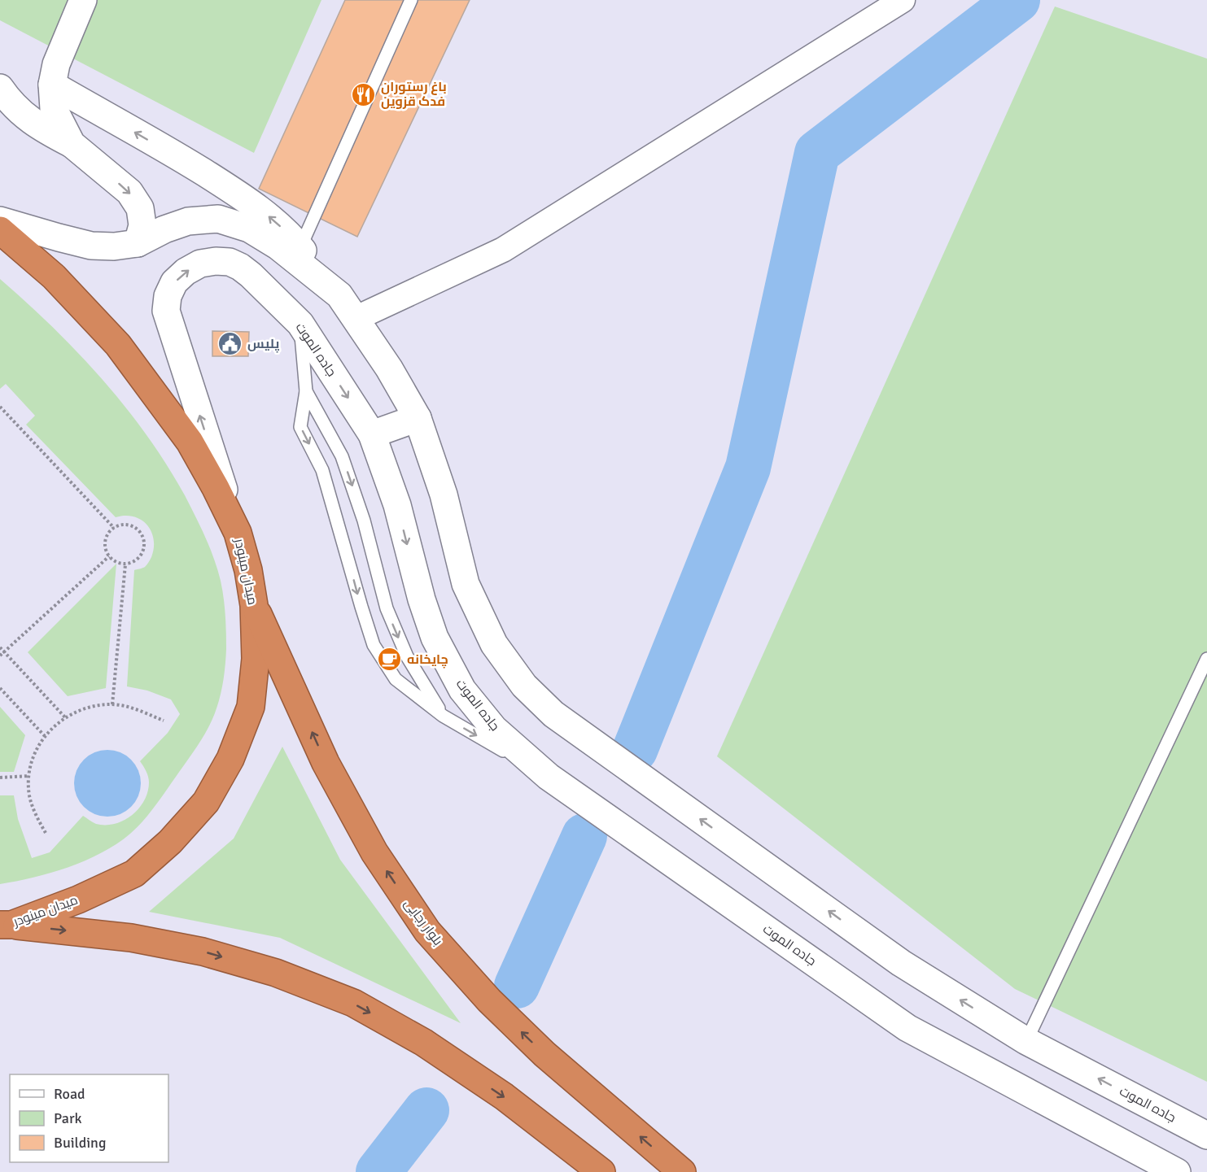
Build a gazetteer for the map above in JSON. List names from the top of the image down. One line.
{"streets":{"highway":["میدان مینودر","بلوار رجایی"],"main road":["جاده الموت"]},"crossings":[["جاده الموت","میدان مینودر"],["میدان مینودر","بلوار رجایی"]],"one_way":["بلوار رجایی"],"places":{"restaurant":["باغ رستوران فدک قزوین"],"public building":["پلیس"],"cafe":["چایخانه"]},"legend":["Road","Park","Building"]}
